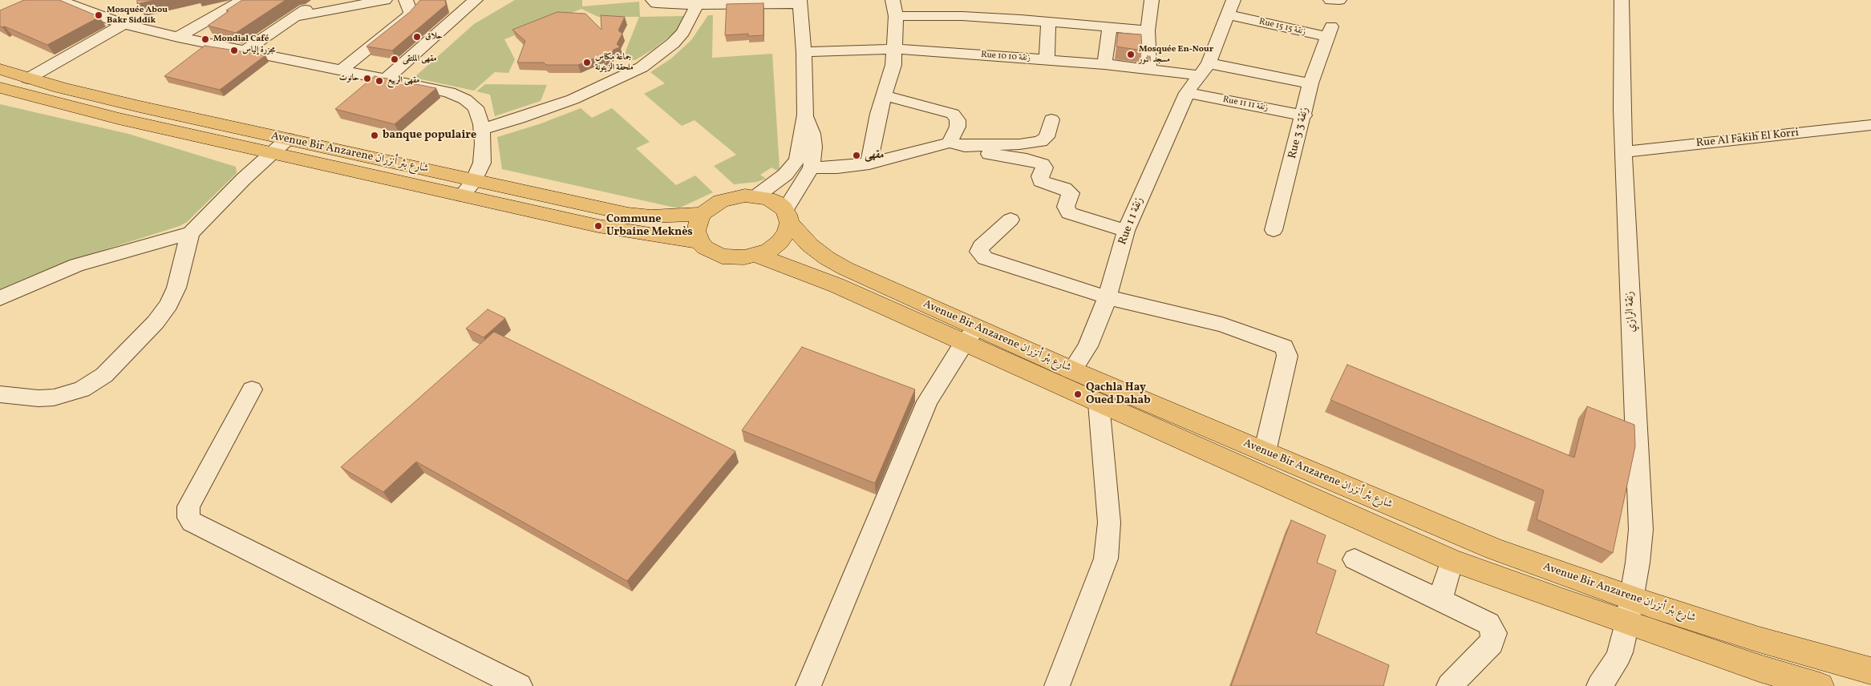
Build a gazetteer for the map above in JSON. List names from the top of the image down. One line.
{"streets":{"main road":["Avenue Bir Anzarene شارع بئر أنزران"],"street":["Rue 15 زنقة 15","Rue 10 زنقة 10","Rue 11 زنقة 11","Rue 3 زنقة 3","Rue Al Fakih El Korri","Rue 1 زنقة 1","زنقة الرازي"]},"crossings":[["Rue 15 زنقة 15","Rue 3 زنقة 3"],["Rue 15 زنقة 15","Rue 1 زنقة 1"],["Rue 10 زنقة 10","Rue 3 زنقة 3"],["Rue 10 زنقة 10","Rue 1 زنقة 1"],["Rue 11 زنقة 11","Rue 3 زنقة 3"],["Rue 11 زنقة 11","Rue 1 زنقة 1"],["Rue Al Fakih El Korri","زنقة الرازي"],["Avenue Bir Anzarene شارع بئر أنزران","Rue 1 زنقة 1"],["Avenue Bir Anzarene شارع بئر أنزران","زنقة الرازي"]],"places":["Mosquée Abou Bakr Siddik","حلاق","Mondial Café","مجزرة إلياس","Mosquée En-Nour مسجد النور","مقهى الملتقى","جماعة مكناس ملحقة الزيتونة","حانوت","مقهى الربيع","banque populaire","مقهى","Commune Urbaine Meknès","Qachla Hay Oued Dahab"]}
